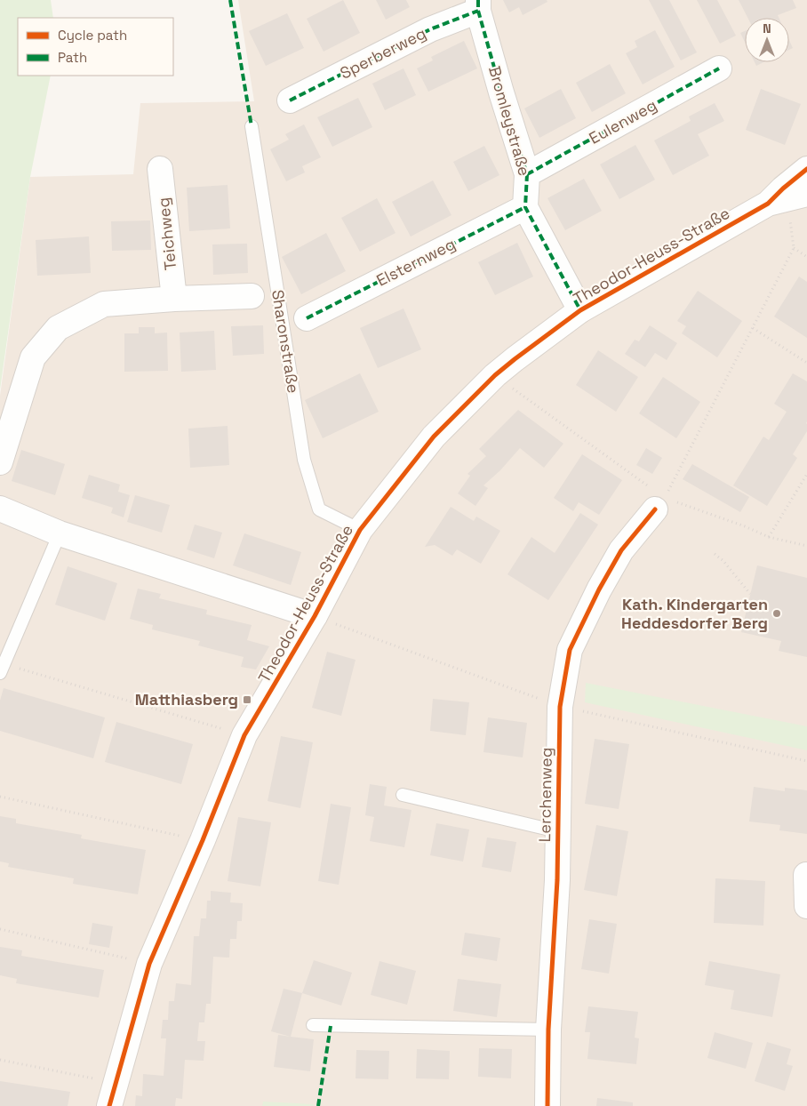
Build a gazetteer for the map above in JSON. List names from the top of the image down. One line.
{"streets":{"street":["Sperberweg","Bromleystraße","Eulenweg","Teichweg","Theodor-Heuss-Straße","Elsternweg","Lerchenweg"],"lane":["Sharonstraße"]},"crossings":[["Sperberweg","Bromleystraße"],["Bromleystraße","Eulenweg"],["Bromleystraße","Elsternweg"],["Theodor-Heuss-Straße","Sharonstraße"]],"places":{"other":["Kath. Kindergarten Heddesdorfer Berg"],"transit":["Matthiasberg"]},"legend":["Cycle path","Path"],"north":"top"}
